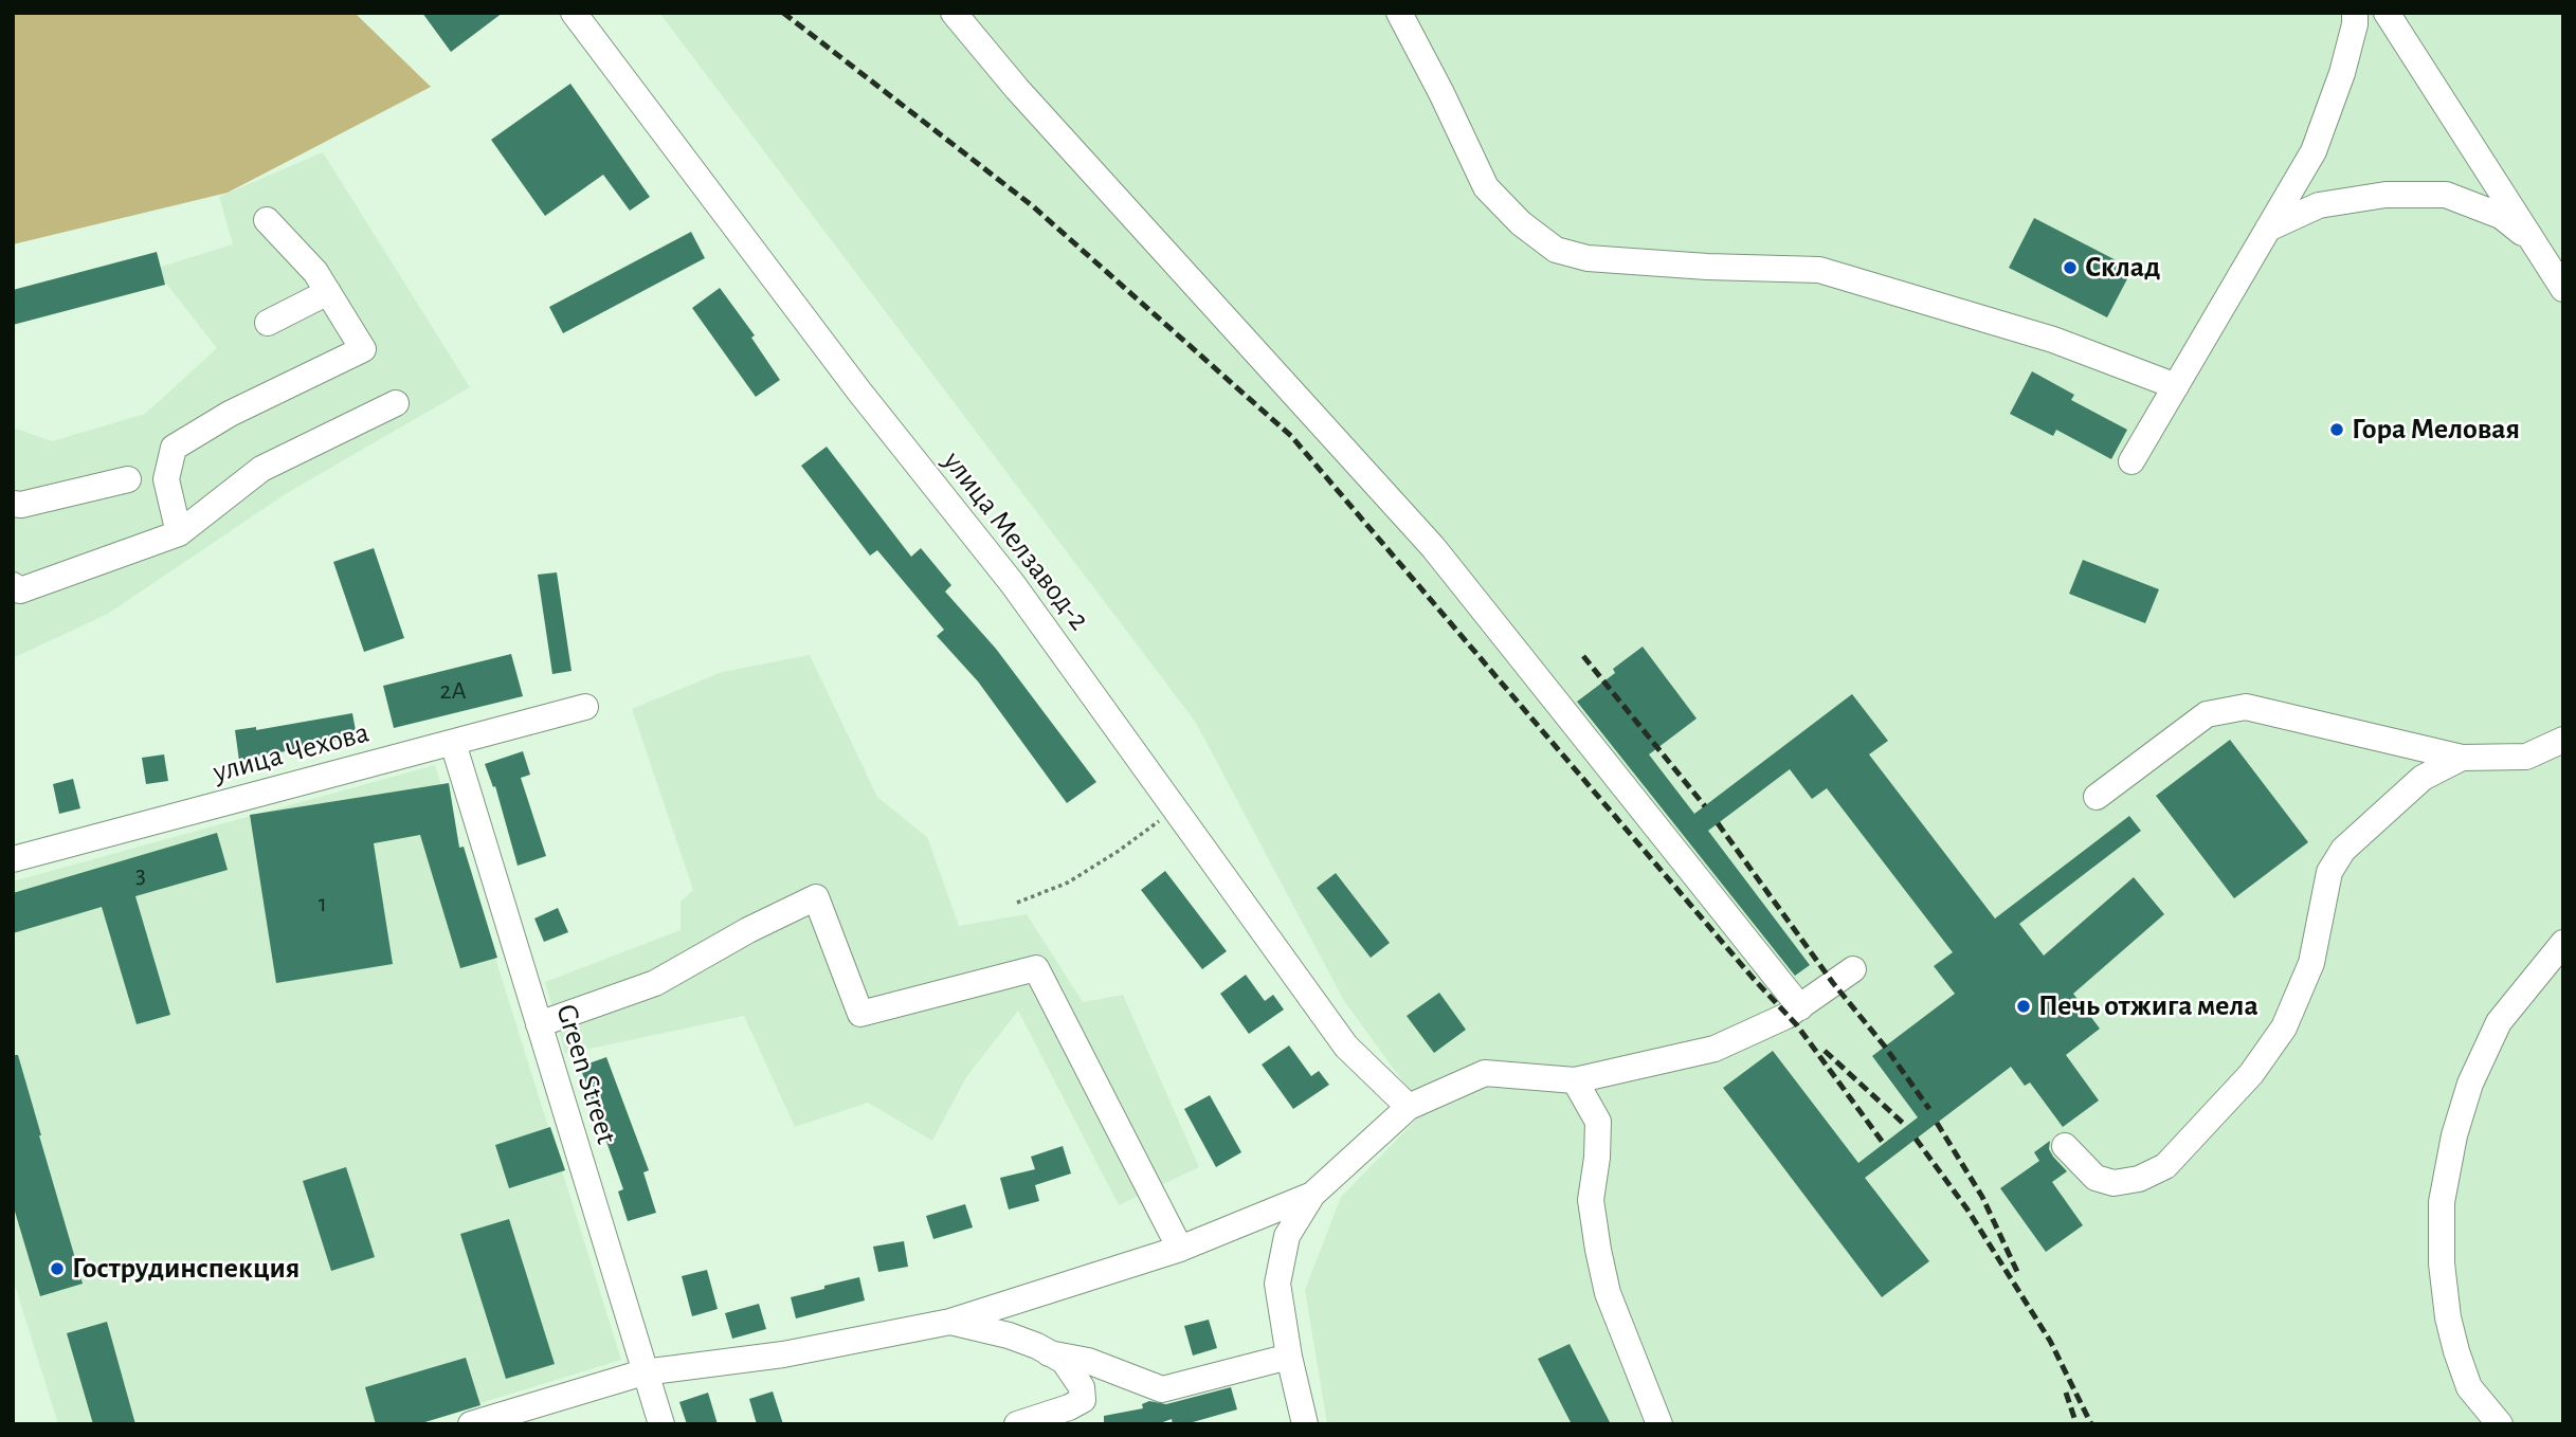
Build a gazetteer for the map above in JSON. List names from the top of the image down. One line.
{"streets":{"street":["улица Мелзавод-2","улица Чехова","Green Street"]},"crossings":[["улица Чехова","Green Street"]],"places":["Склад","Гора Меловая","Печь отжига мела","Гострудинспекция"],"house_numbers":["2А","3","1"]}
